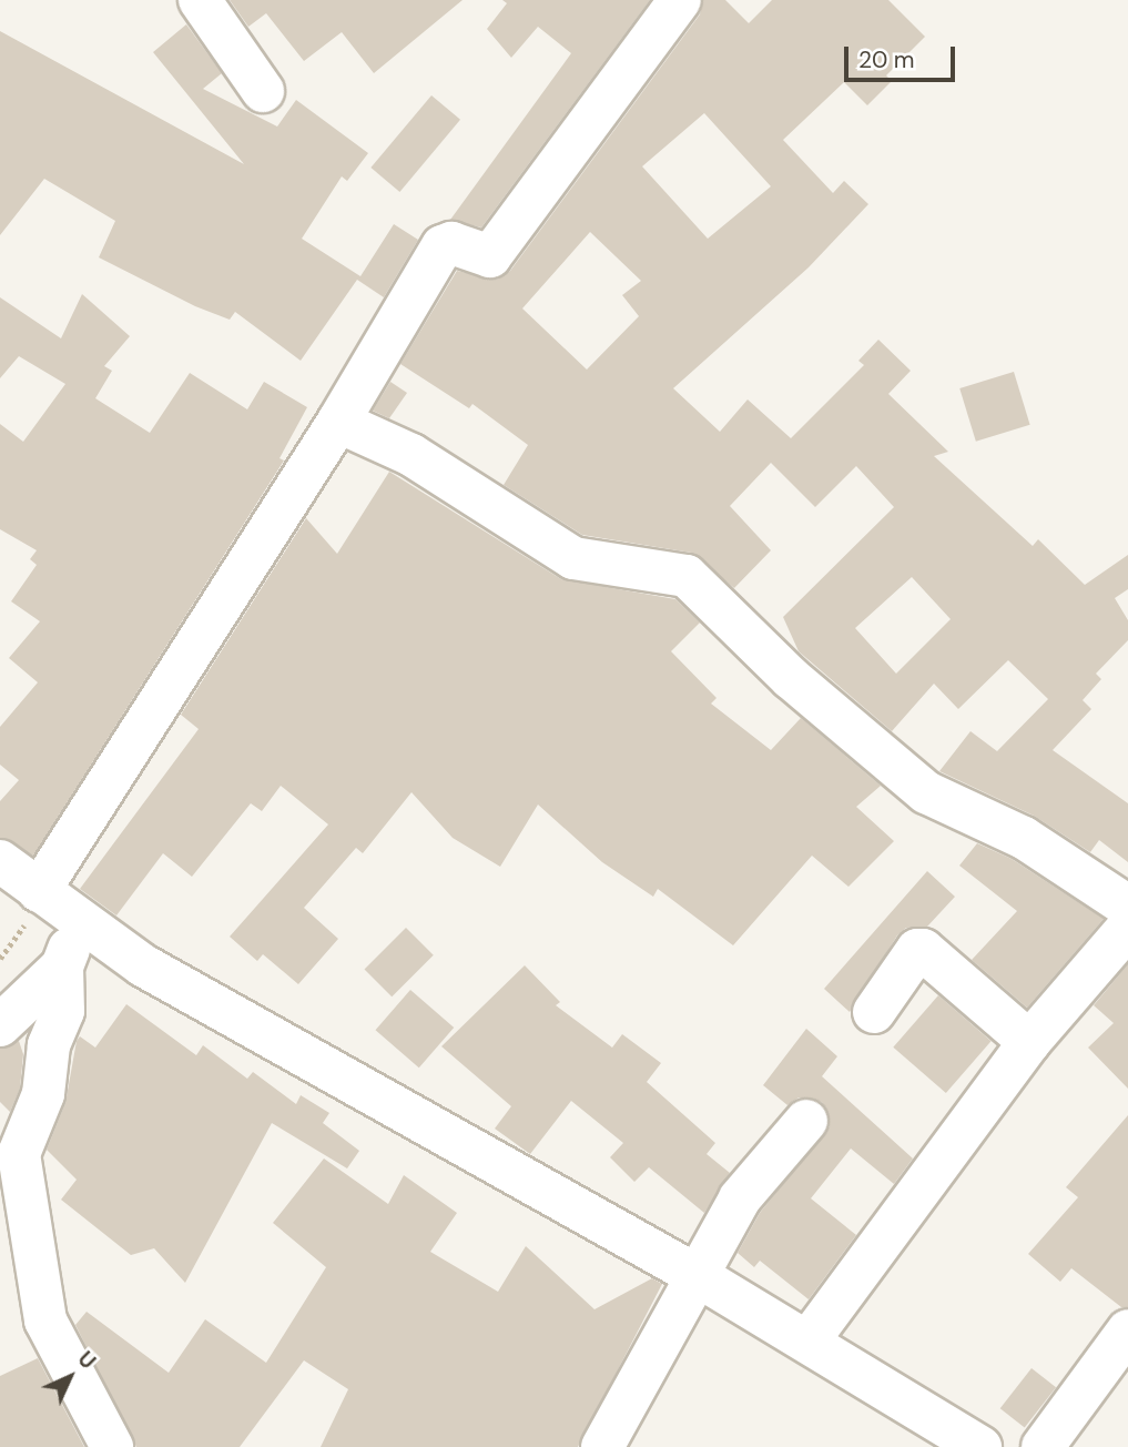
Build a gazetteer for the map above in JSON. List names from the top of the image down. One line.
{"scale_bar":"20 m","north":"top right"}
